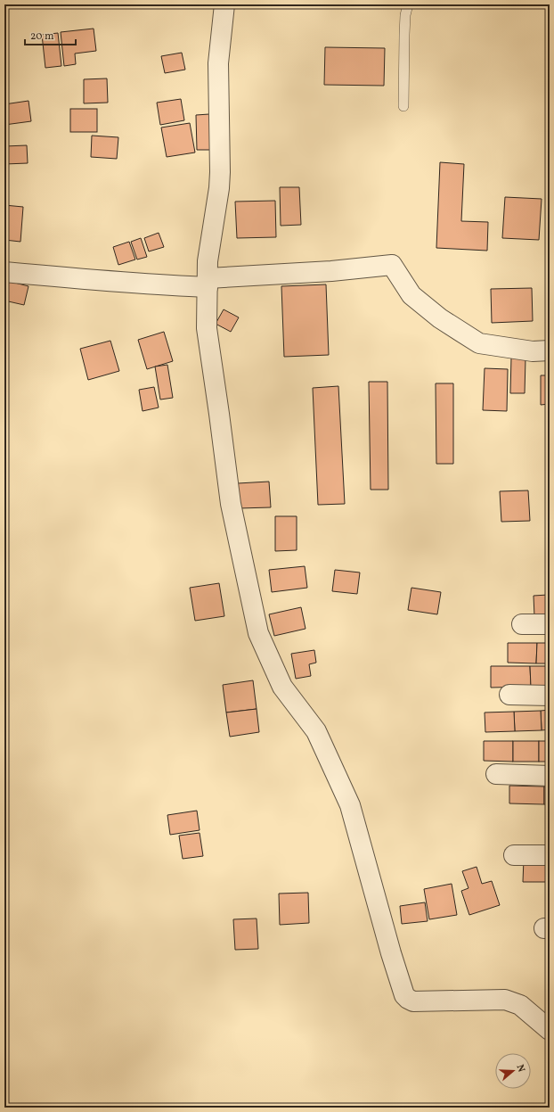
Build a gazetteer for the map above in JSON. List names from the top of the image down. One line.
{"scale_bar":"20 m","north":"right"}
